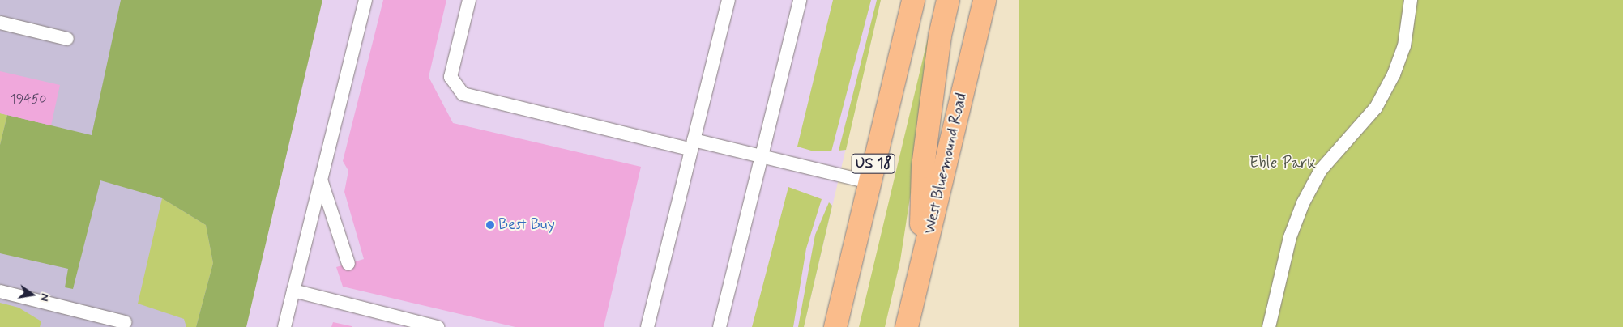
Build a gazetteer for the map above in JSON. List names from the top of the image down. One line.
{"streets":{"main road":["US 18","West Bluemound Road"]},"parks":["Eble Park"],"places":["Best Buy"],"house_numbers":["19450"],"north":"right"}
